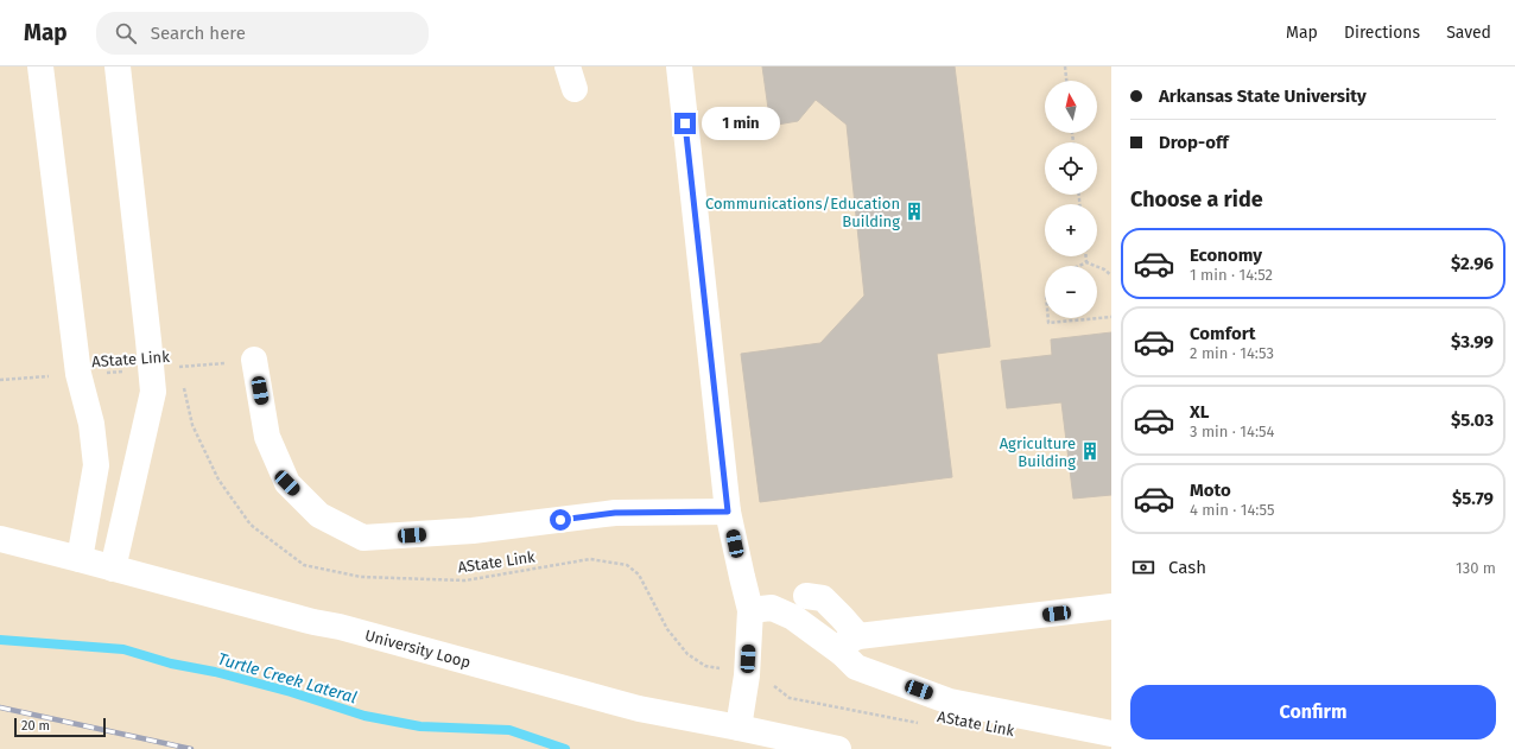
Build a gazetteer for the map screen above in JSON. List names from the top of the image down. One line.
{"streets":{"street":["University Loop"],"path":["AState Link"]},"water":["Turtle Creek Lateral"],"places":{"building":["Communications/Education Building","Agriculture Building"]},"scale_bar":"20 m","north":"top","page":{"header":"Map","search":"Search here","nav":["Map","Directions","Saved"],"banner":["Arkansas State University","Drop-off"],"map_buttons":["+","−"],"bubble":"1 min","heading":"Choose a ride","list":[{"name":"Economy","note":"1 min · 14:52","value":"$2.96"},{"name":"Comfort","note":"2 min · 14:53","value":"$3.99"},{"name":"XL","note":"3 min · 14:54","value":"$5.03"},{"name":"Moto","note":"4 min · 14:55","value":"$5.79"}],"pay":["Cash","130 m"],"buttons":"Confirm","scale":"20 m"}}
